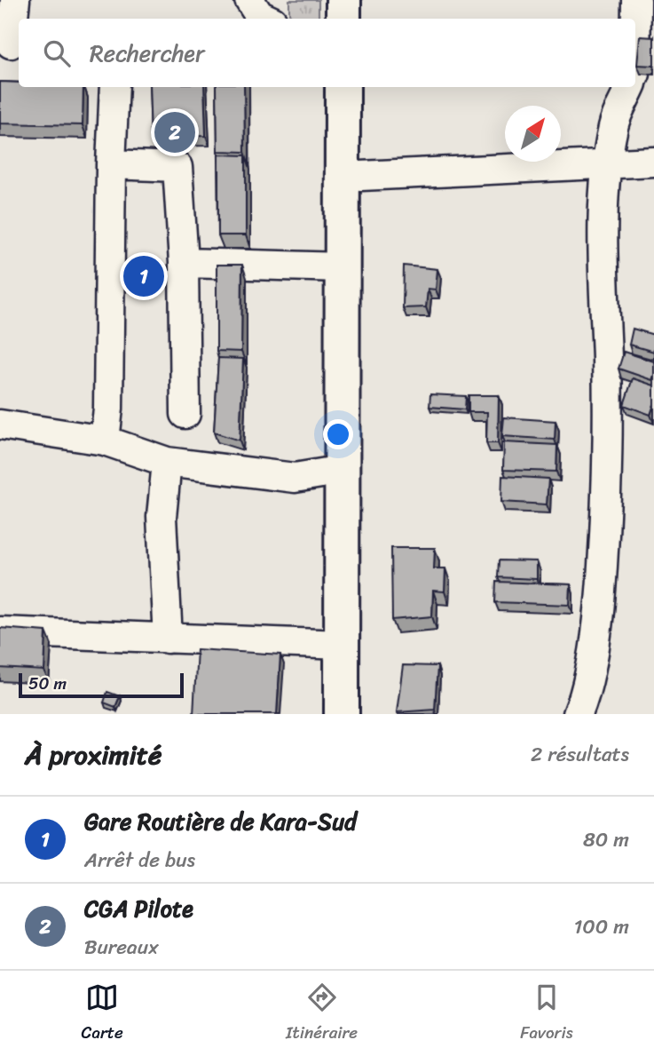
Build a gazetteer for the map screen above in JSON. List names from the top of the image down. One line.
{"scale_bar":"50 m","north":"top right","page":{"search":"Rechercher","pins":["2","1"],"scale":"50 m","heading":["À proximité","2 résultats"],"list":[{"mark":"1","name":"Gare Routière de Kara-Sud","note":"Arrêt de bus","value":"80 m"},{"mark":"2","name":"CGA Pilote","note":"Bureaux","value":"100 m"}],"nav":["Carte","Itinéraire","Favoris"]}}
